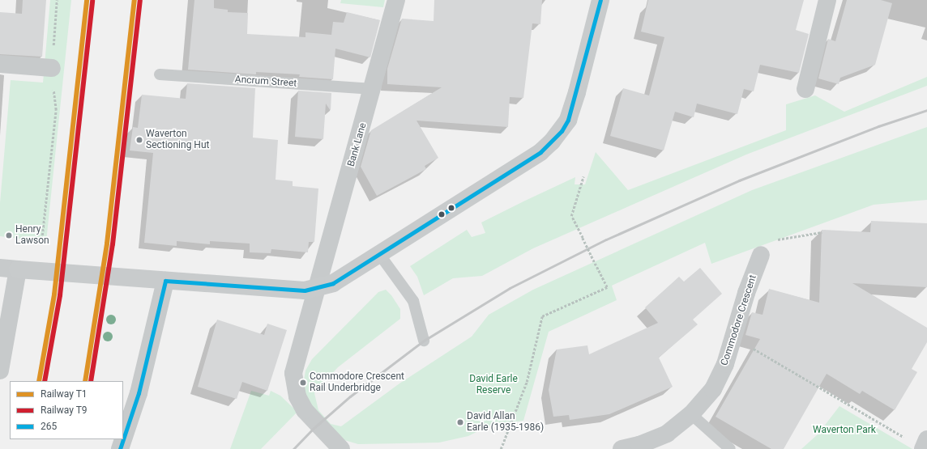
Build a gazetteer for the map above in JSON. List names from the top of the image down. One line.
{"streets":{"street":["Bank Lane","Commodore Crescent"],"lane":["Ancrum Street"]},"crossings":[["Ancrum Street","Bank Lane"]],"parks":["David Earle Reserve","Waverton Park"],"places":["Waverton Sectioning Hut","Henry Lawson","Commodore Crescent Rail Underbridge","David Allan Earle (1935-1986)"],"lines":["rail line T1","transit line 265","rail line T9"],"legend":["Railway T1","Railway T9","265"]}
